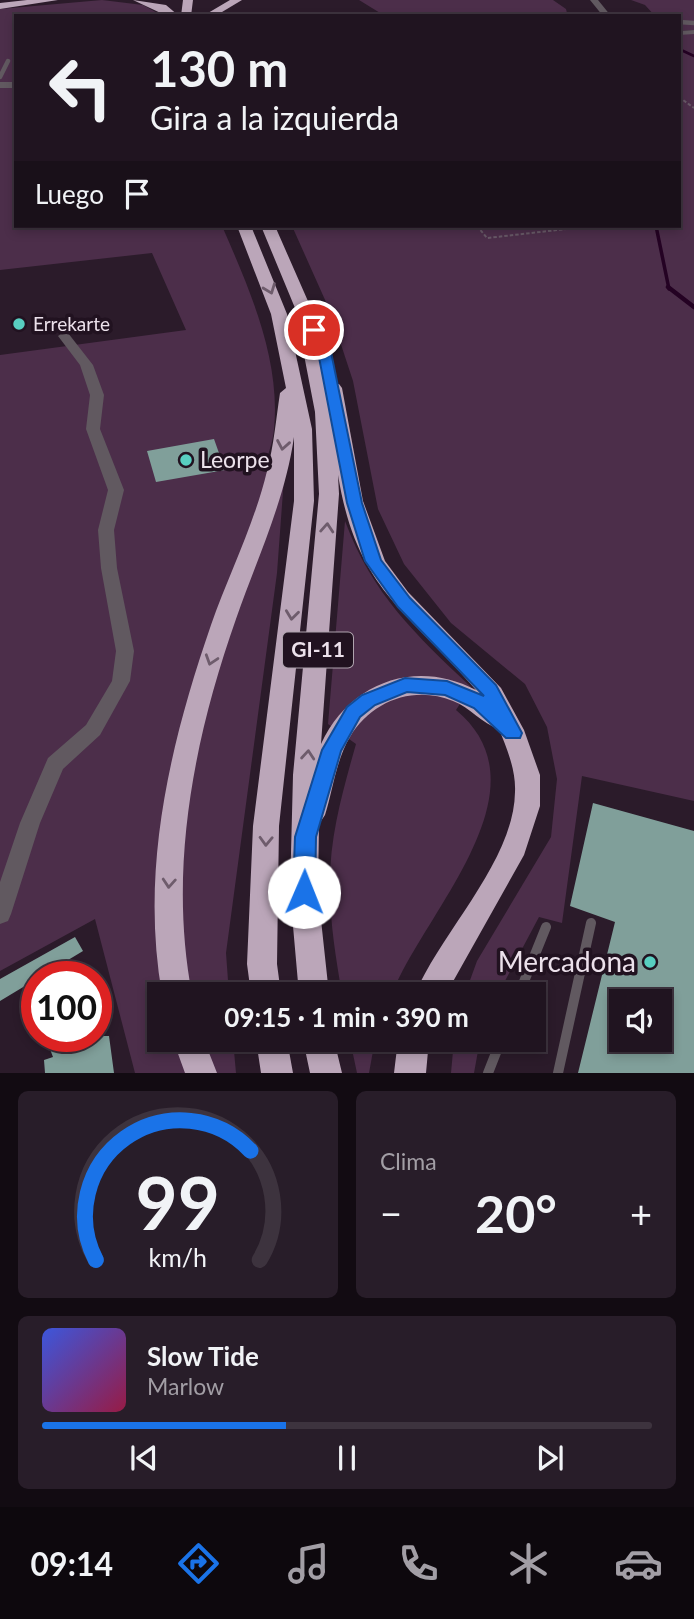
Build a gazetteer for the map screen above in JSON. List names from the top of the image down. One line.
{"streets":{"highway":["GI-11"]},"places":["Errekarte","Leorpe","Mercadona"],"page":{"turn":["130 m","Gira a la izquierda"],"then":"Luego","limit":"100","trip":"09:15 · 1 min · 390 m","tile":"Clima","heat":["−","20°","+"],"song":["Slow Tide","Marlow"],"tabs":"09:14","gauge":["99","km/h"]}}
